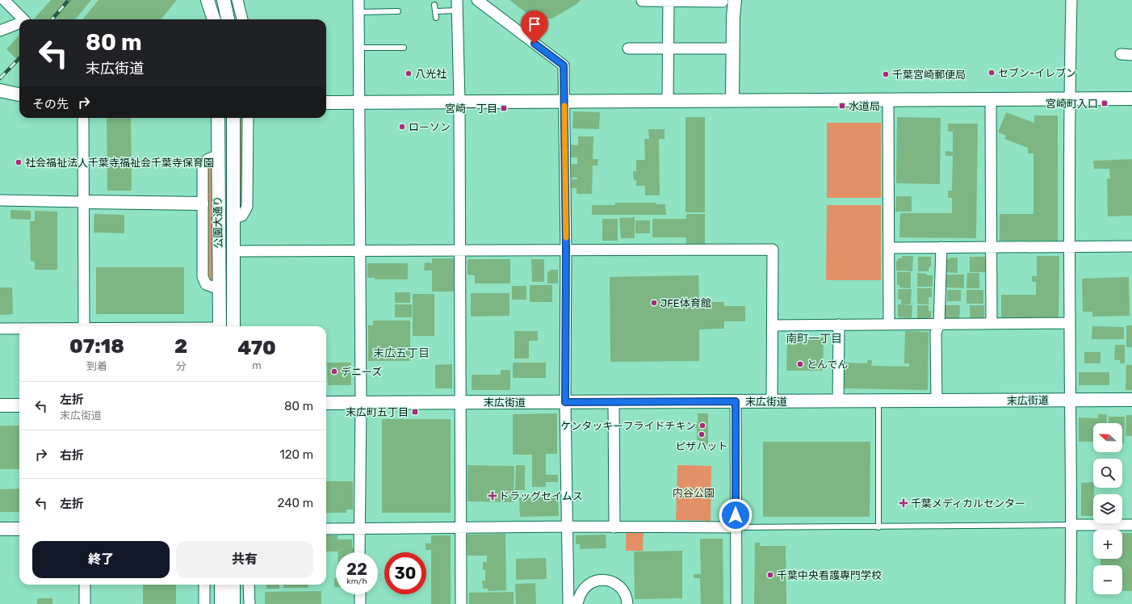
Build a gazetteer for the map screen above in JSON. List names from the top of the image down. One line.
{"streets":{"street":["公園大通り","末広街道"]},"districts":["南町一丁目","末広五丁目"],"parks":["内谷公園"],"places":{"other":["セブン-イレブン","八光社","千葉宮崎郵便局","ローソン","社会福祉法人千葉寺福祉会千葉寺保育園","JFE体育館","とんでん","デニーズ","ケンタッキーフライドチキン","ピザハット","千葉中央看護専門学校"],"transit":["宮崎町入口","水道局","宮崎一丁目","末広町五丁目"],"health":["ドラッグセイムス","千葉メディカルセンター"]},"north":"left","page":{"turn":["80 m","末広街道"],"then":"その先","eta":["07:18","到着","2","分","470","m"],"list":[{"name":"左折","note":"末広街道","value":"80 m"},{"name":"右折","value":"120 m"},{"name":"左折","value":"240 m"}],"map_buttons":["+","−"],"buttons":["終了","共有"],"speed":"22 km/h","limit":"30"}}
